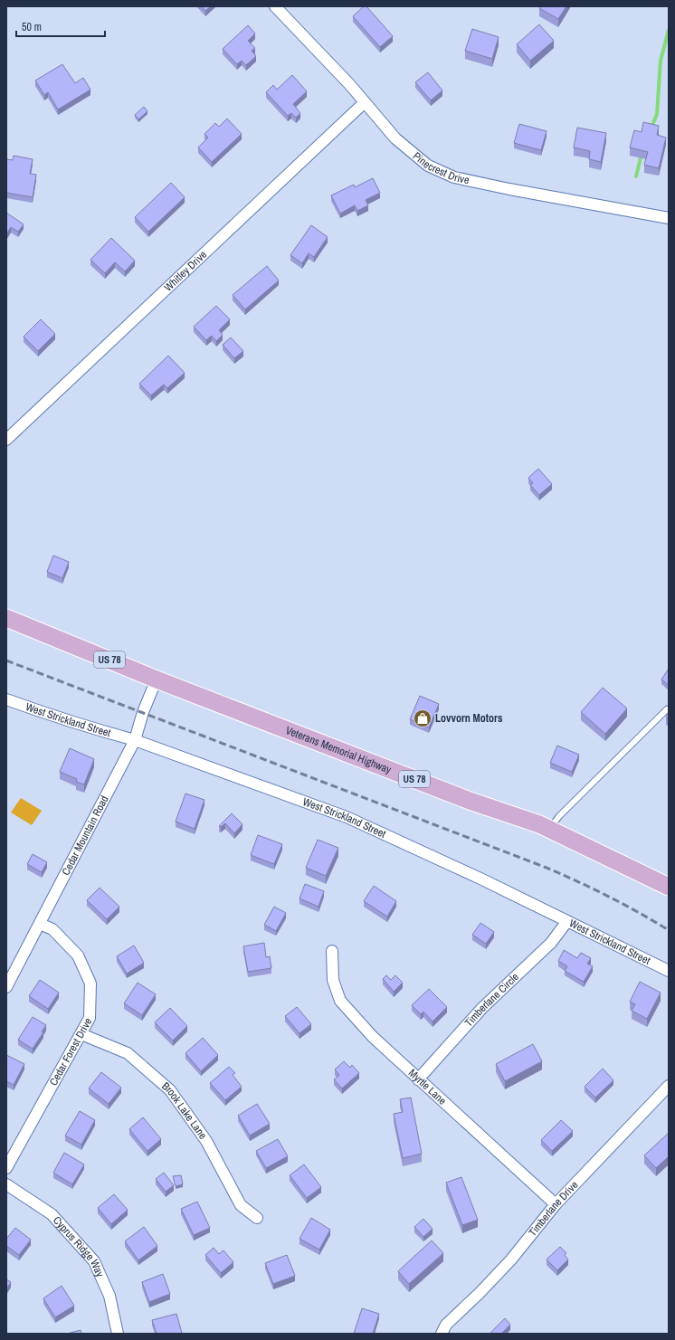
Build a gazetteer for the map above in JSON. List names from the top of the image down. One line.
{"streets":{"main road":["US 78","Veterans Memorial Highway"],"street":["Pinecrest Drive","Whitley Drive","West Strickland Street","Cedar Mountain Road","Timberlane Circle","Cedar Forest Drive","Myrtle Lane","Brook Lake Lane","Timberlane Drive","Cyprus Ridge Way"]},"crossings":[["Pinecrest Drive","Whitley Drive"],["West Strickland Street","Cedar Mountain Road"],["West Strickland Street","Timberlane Circle"],["Veterans Memorial Highway","Cedar Mountain Road"],["Cedar Mountain Road","Cedar Forest Drive"],["Timberlane Circle","Myrtle Lane"],["Cedar Forest Drive","Brook Lake Lane"],["Myrtle Lane","Timberlane Drive"]],"places":{"shop":["Lovvorn Motors"]},"scale_bar":"50 m"}
